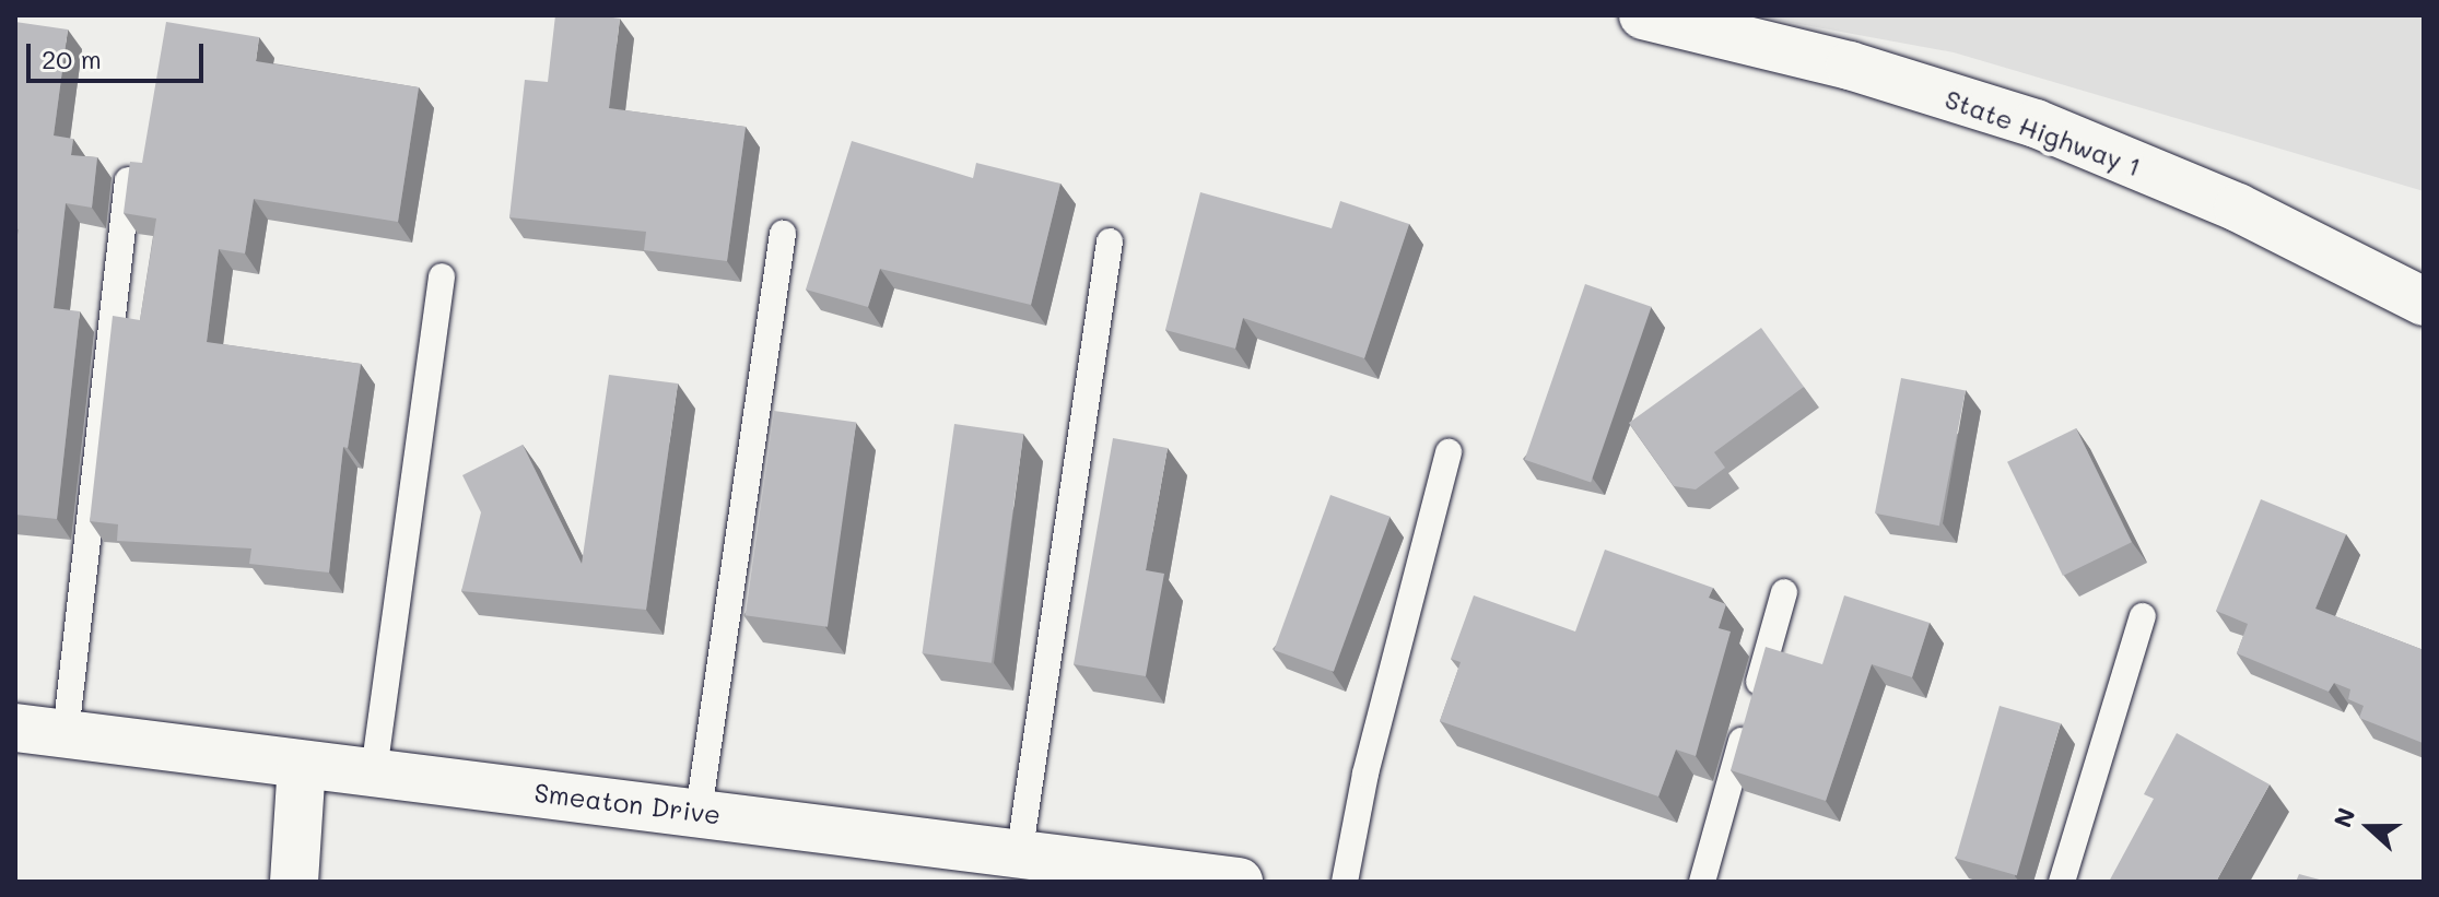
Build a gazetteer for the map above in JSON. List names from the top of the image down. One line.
{"streets":{"main road":["State Highway 1","Smeaton Drive"]},"scale_bar":"20 m","north":"left"}
